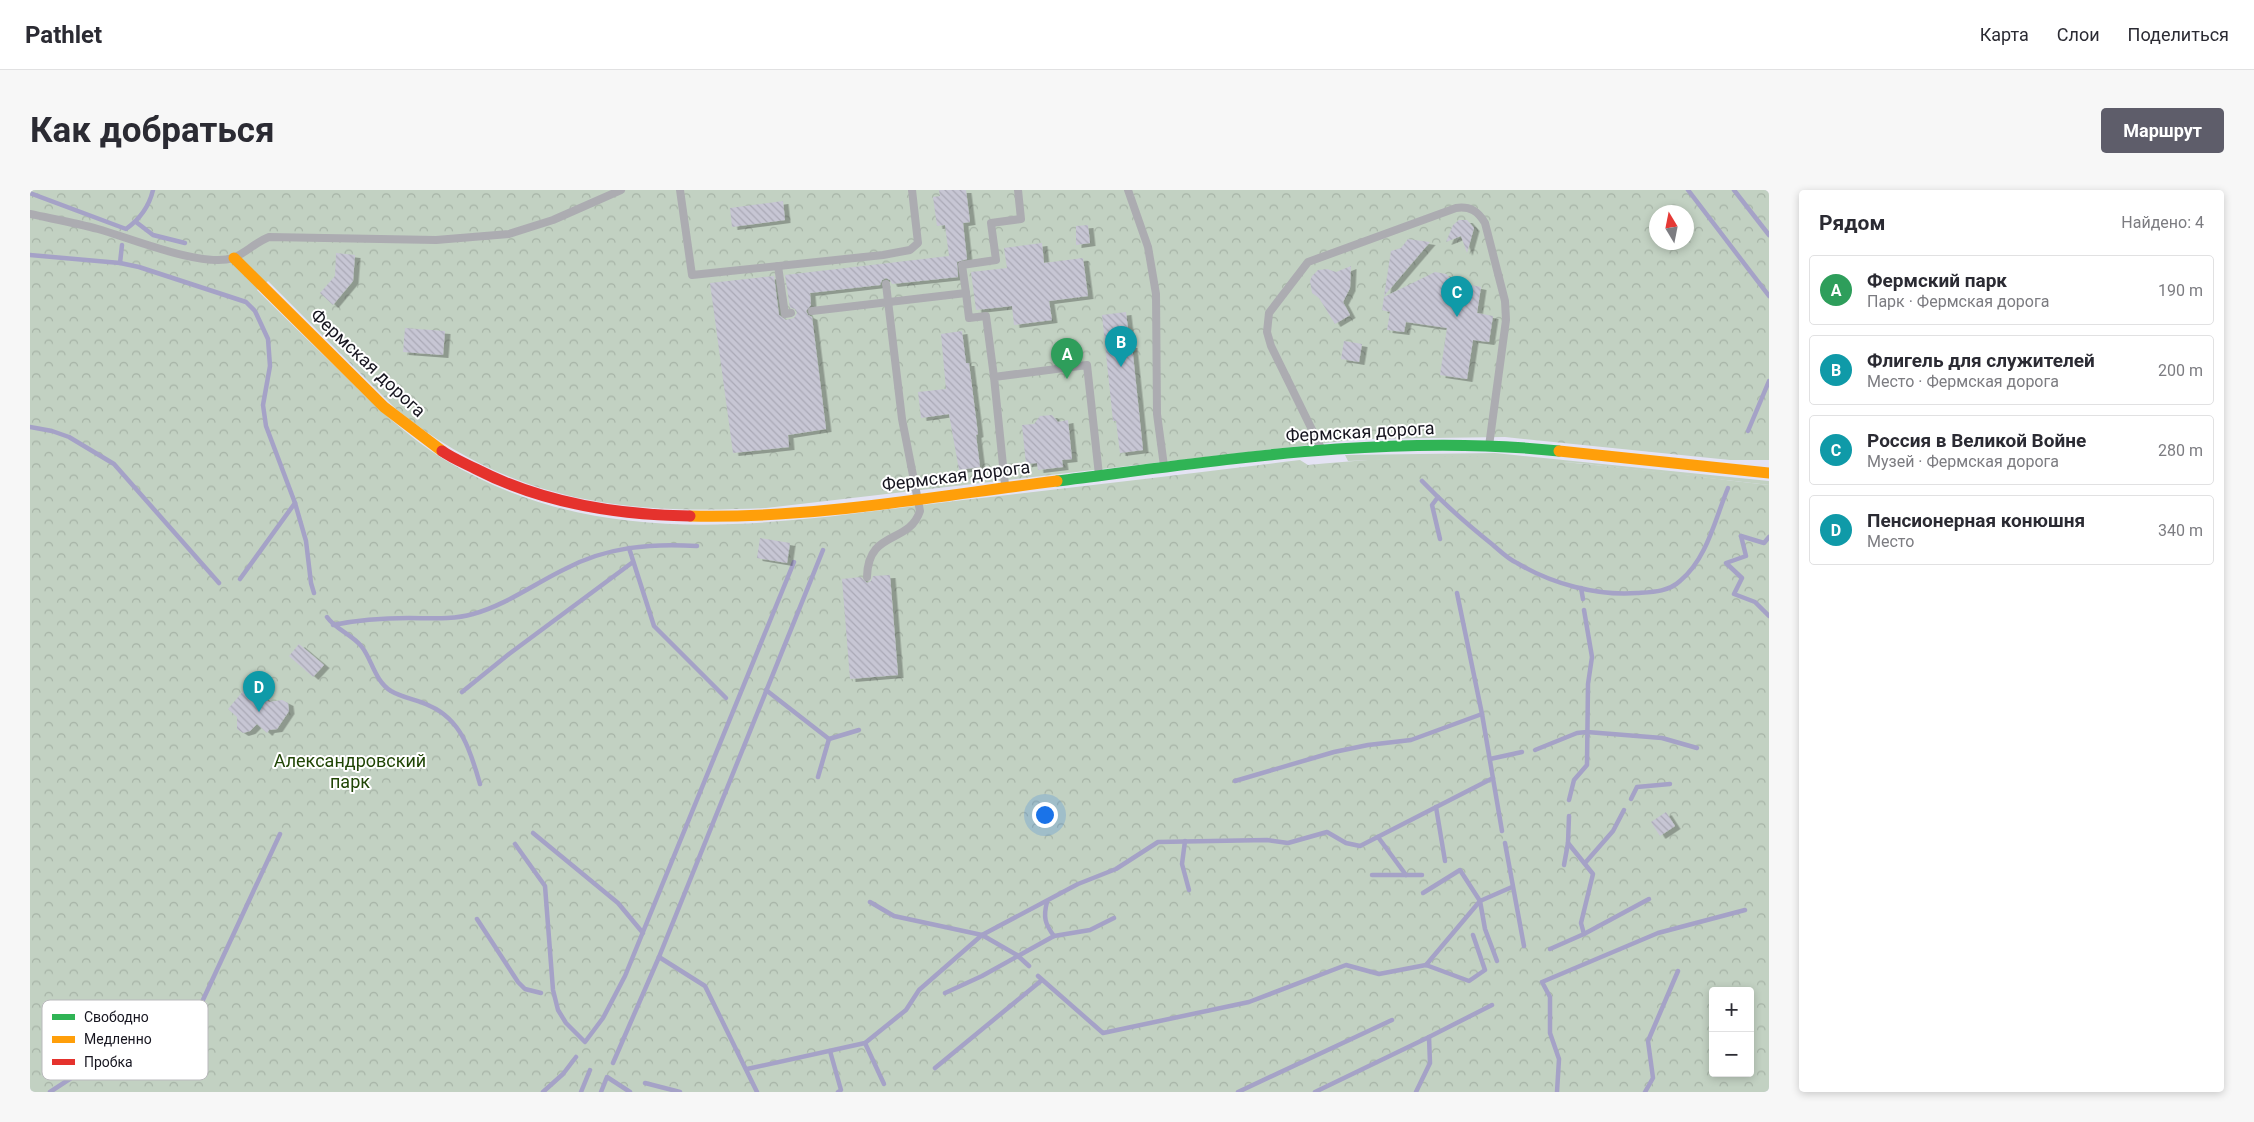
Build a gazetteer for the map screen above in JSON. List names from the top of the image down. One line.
{"streets":{"street":["Фермская дорога"]},"parks":["Александровский парк"],"legend":["Свободно","Медленно","Пробка"],"north":"top","page":{"header":"Pathlet","nav":["Карта","Слои","Поделиться"],"buttons":"Маршрут","title":"Как добраться","heading":["Рядом","Найдено: 4"],"list":[{"mark":"A","name":"Фермский парк","note":"Парк · Фермская дорога","value":"190 m"},{"mark":"B","name":"Флигель для служителей","note":"Место · Фермская дорога","value":"200 m"},{"mark":"C","name":"Россия в Великой Войне","note":"Музей · Фермская дорога","value":"280 m"},{"mark":"D","name":"Пенсионерная конюшня","note":"Место","value":"340 m"}],"pins":["C","B","A","D"],"map_buttons":["+","−"]}}
